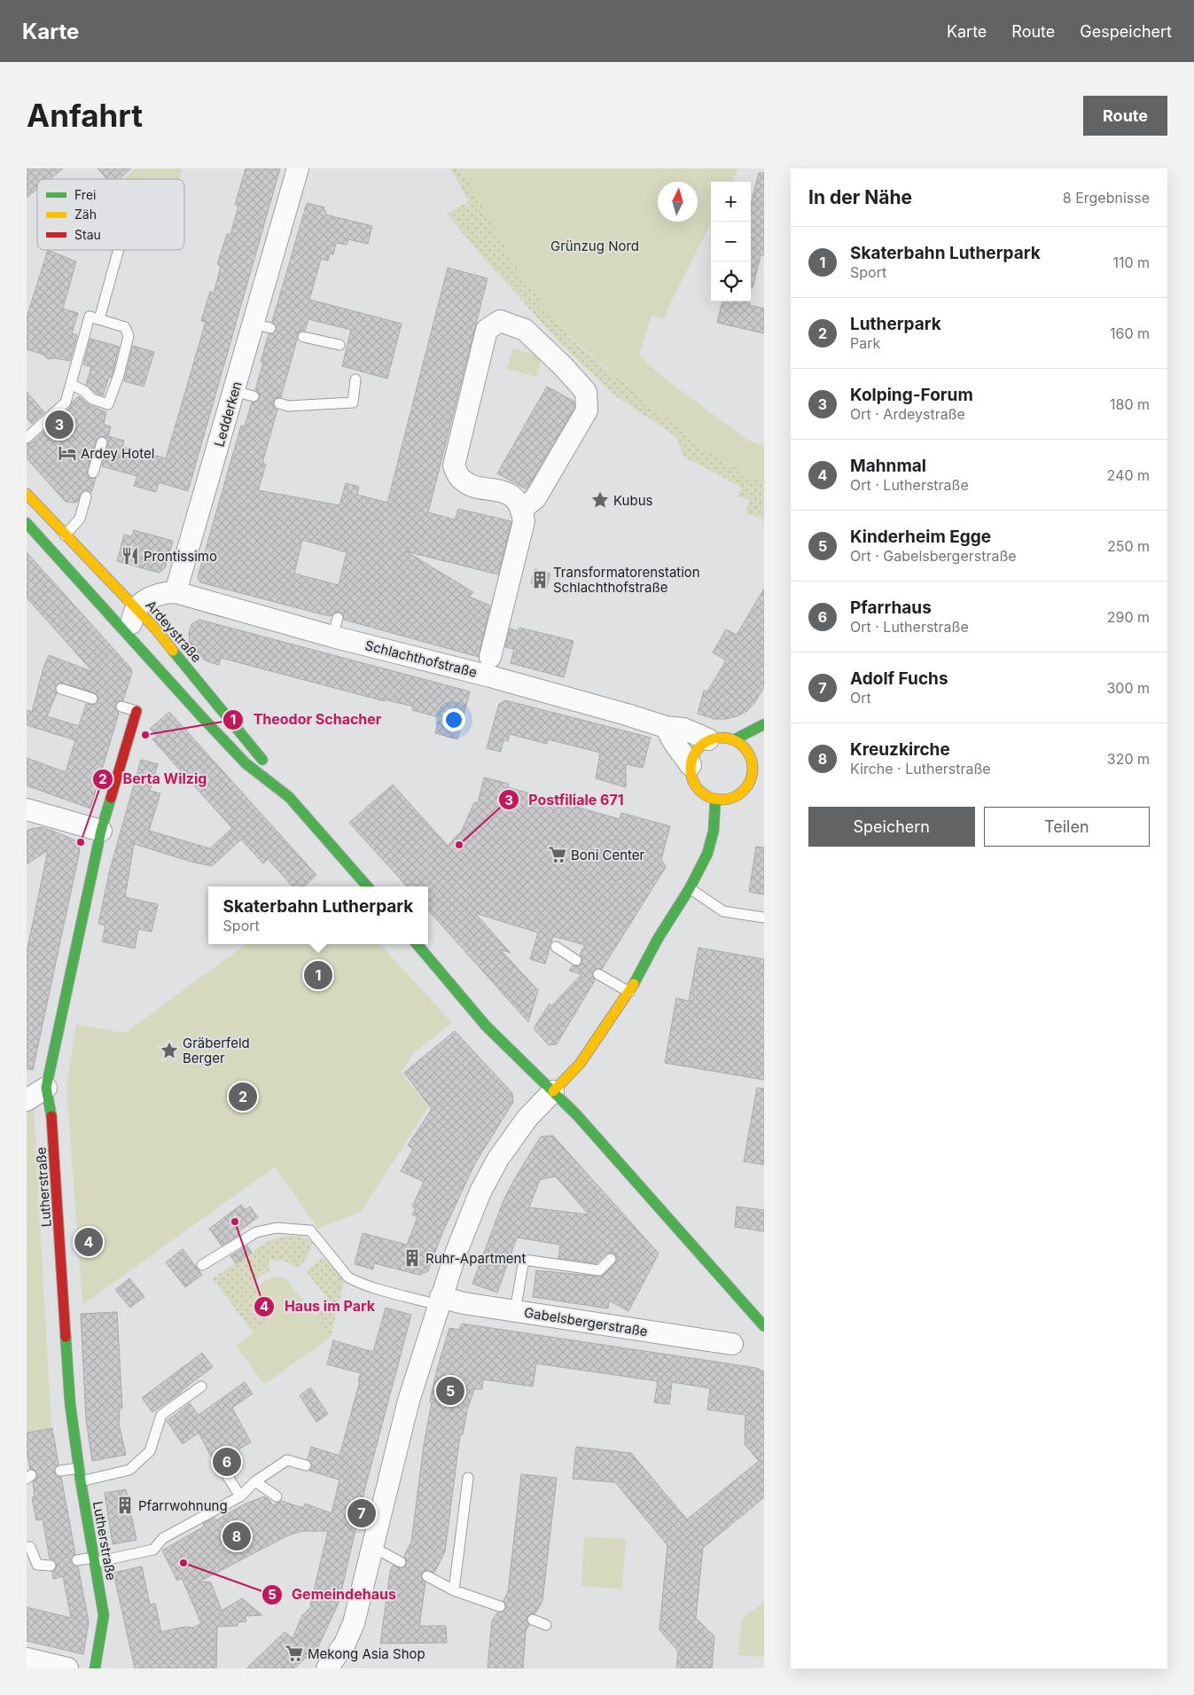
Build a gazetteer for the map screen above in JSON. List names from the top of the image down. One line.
{"streets":{"main road":["Ardeystraße","Lutherstraße"],"street":["Ledderken","Schlachthofstraße","Gabelsbergerstraße"]},"crossings":[["Ledderken","Schlachthofstraße"]],"parks":["Grünzug Nord"],"places":{"hotel":["Ardey Hotel"],"place":["Kubus","Gräberfeld Berger"],"restaurant":["Prontissimo"],"building":["Transformatorenstation Schlachthofstraße","Ruhr-Apartment","Pfarrwohnung"],"other":["Theodor Schacher","Berta Wilzig","Postfiliale 671","Haus im Park","Gemeindehaus"],"supermarket":["Boni Center","Mekong Asia Shop"]},"legend":["Frei","Zäh","Stau"],"north":"top","page":{"header":"Karte","nav":["Karte","Route","Gespeichert"],"buttons":["Route",["Speichern","Teilen"]],"title":"Anfahrt","heading":["In der Nähe","8 Ergebnisse"],"map_buttons":["+","−"],"list":[{"mark":"1","name":"Skaterbahn Lutherpark","note":"Sport","value":"110 m"},{"mark":"2","name":"Lutherpark","note":"Park","value":"160 m"},{"mark":"3","name":"Kolping-Forum","note":"Ort · Ardeystraße","value":"180 m"},{"mark":"4","name":"Mahnmal","note":"Ort · Lutherstraße","value":"240 m"},{"mark":"5","name":"Kinderheim Egge","note":"Ort · Gabelsbergerstraße","value":"250 m"},{"mark":"6","name":"Pfarrhaus","note":"Ort · Lutherstraße","value":"290 m"},{"mark":"7","name":"Adolf Fuchs","note":"Ort","value":"300 m"},{"mark":"8","name":"Kreuzkirche","note":"Kirche · Lutherstraße","value":"320 m"}],"pins":["3","1","2","4","5","6","7","8"],"popup":["Skaterbahn Lutherpark","Sport"]}}
